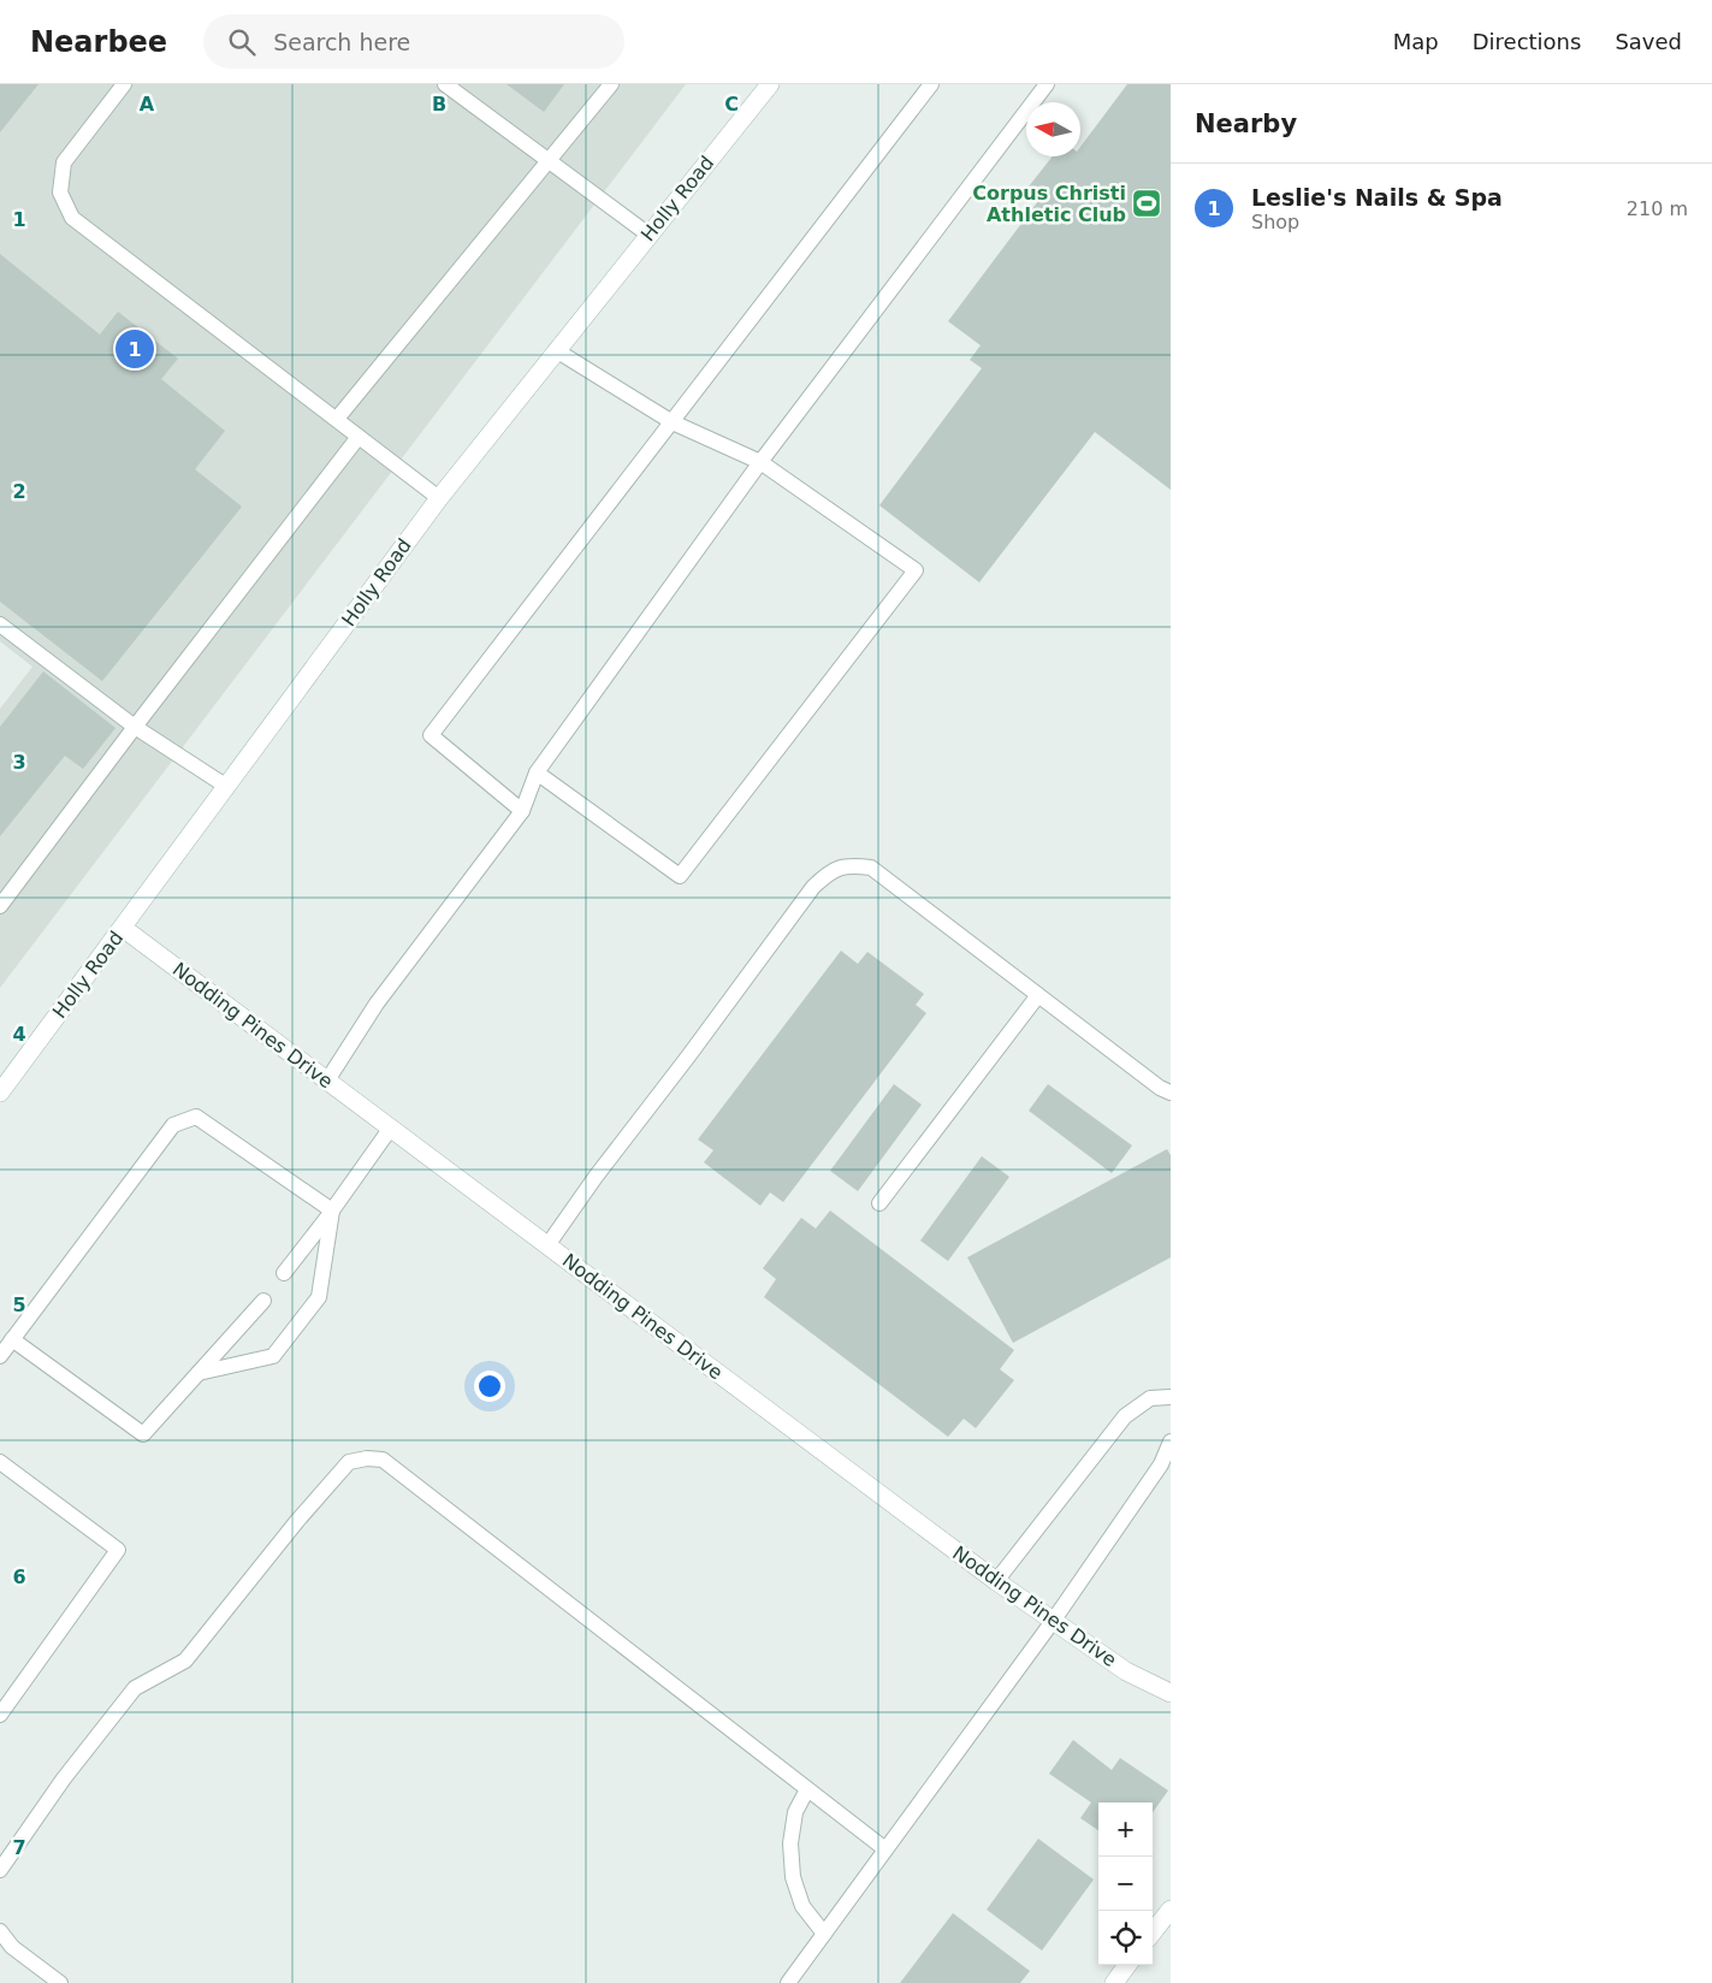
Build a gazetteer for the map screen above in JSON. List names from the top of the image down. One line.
{"streets":{"street":["Holly Road","Nodding Pines Drive"]},"crossings":[["Holly Road","Nodding Pines Drive"]],"places":{"sports":["Corpus Christi Athletic Club"]},"north":"left","page":{"header":"Nearbee","search":"Search here","nav":["Map","Directions","Saved"],"heading":"Nearby","list":[{"mark":"1","name":"Leslie's Nails & Spa","note":"Shop","value":"210 m"}],"pins":"1","map_buttons":["+","−"]},"grid":{"columns":["A","B","C"],"rows":["1","2","3","4","5","6","7"]}}
